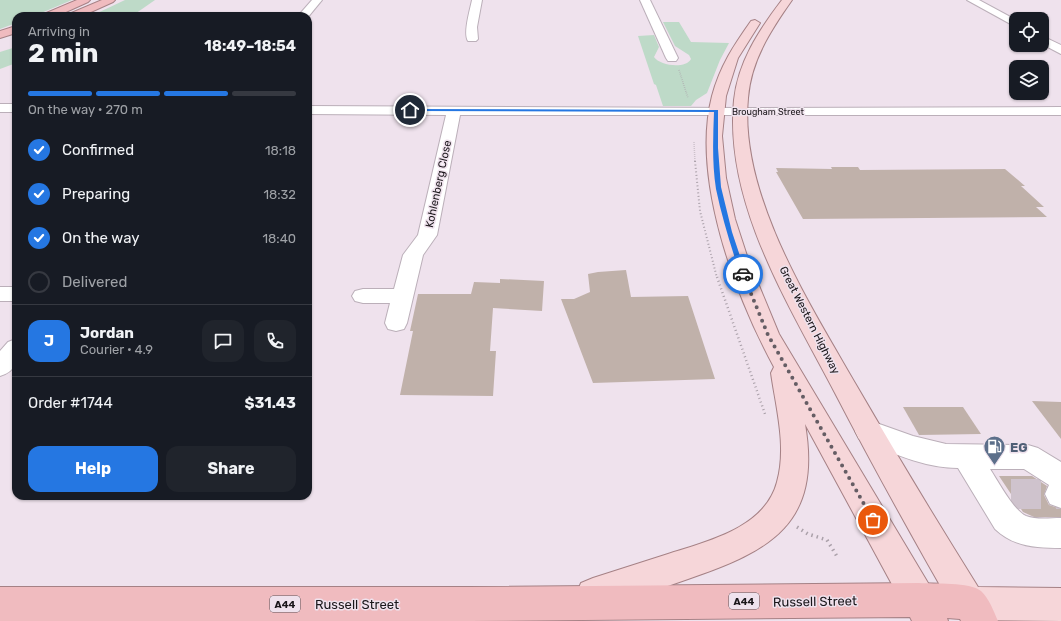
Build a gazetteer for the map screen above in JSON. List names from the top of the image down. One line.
{"streets":{"highway":["A44","Russell Street"],"main road":["Great Western Highway"],"street":["Brougham Street","Kohlenberg Close"]},"crossings":[["Brougham Street","Kohlenberg Close"],["Brougham Street","Great Western Highway"],["Great Western Highway","Russell Street"]],"places":{"fuel station":["EG"]},"page":{"heading":["2 min","Arriving in","18:49–18:54"],"panel":["Jordan","Courier · 4.9","Order #1744","$31.43"],"bar":"On the way · 270 m","list":[["Confirmed","18:18"],["Preparing","18:32"],["On the way","18:40"],"Delivered"],"round":"J","buttons":["Help","Share"]}}
